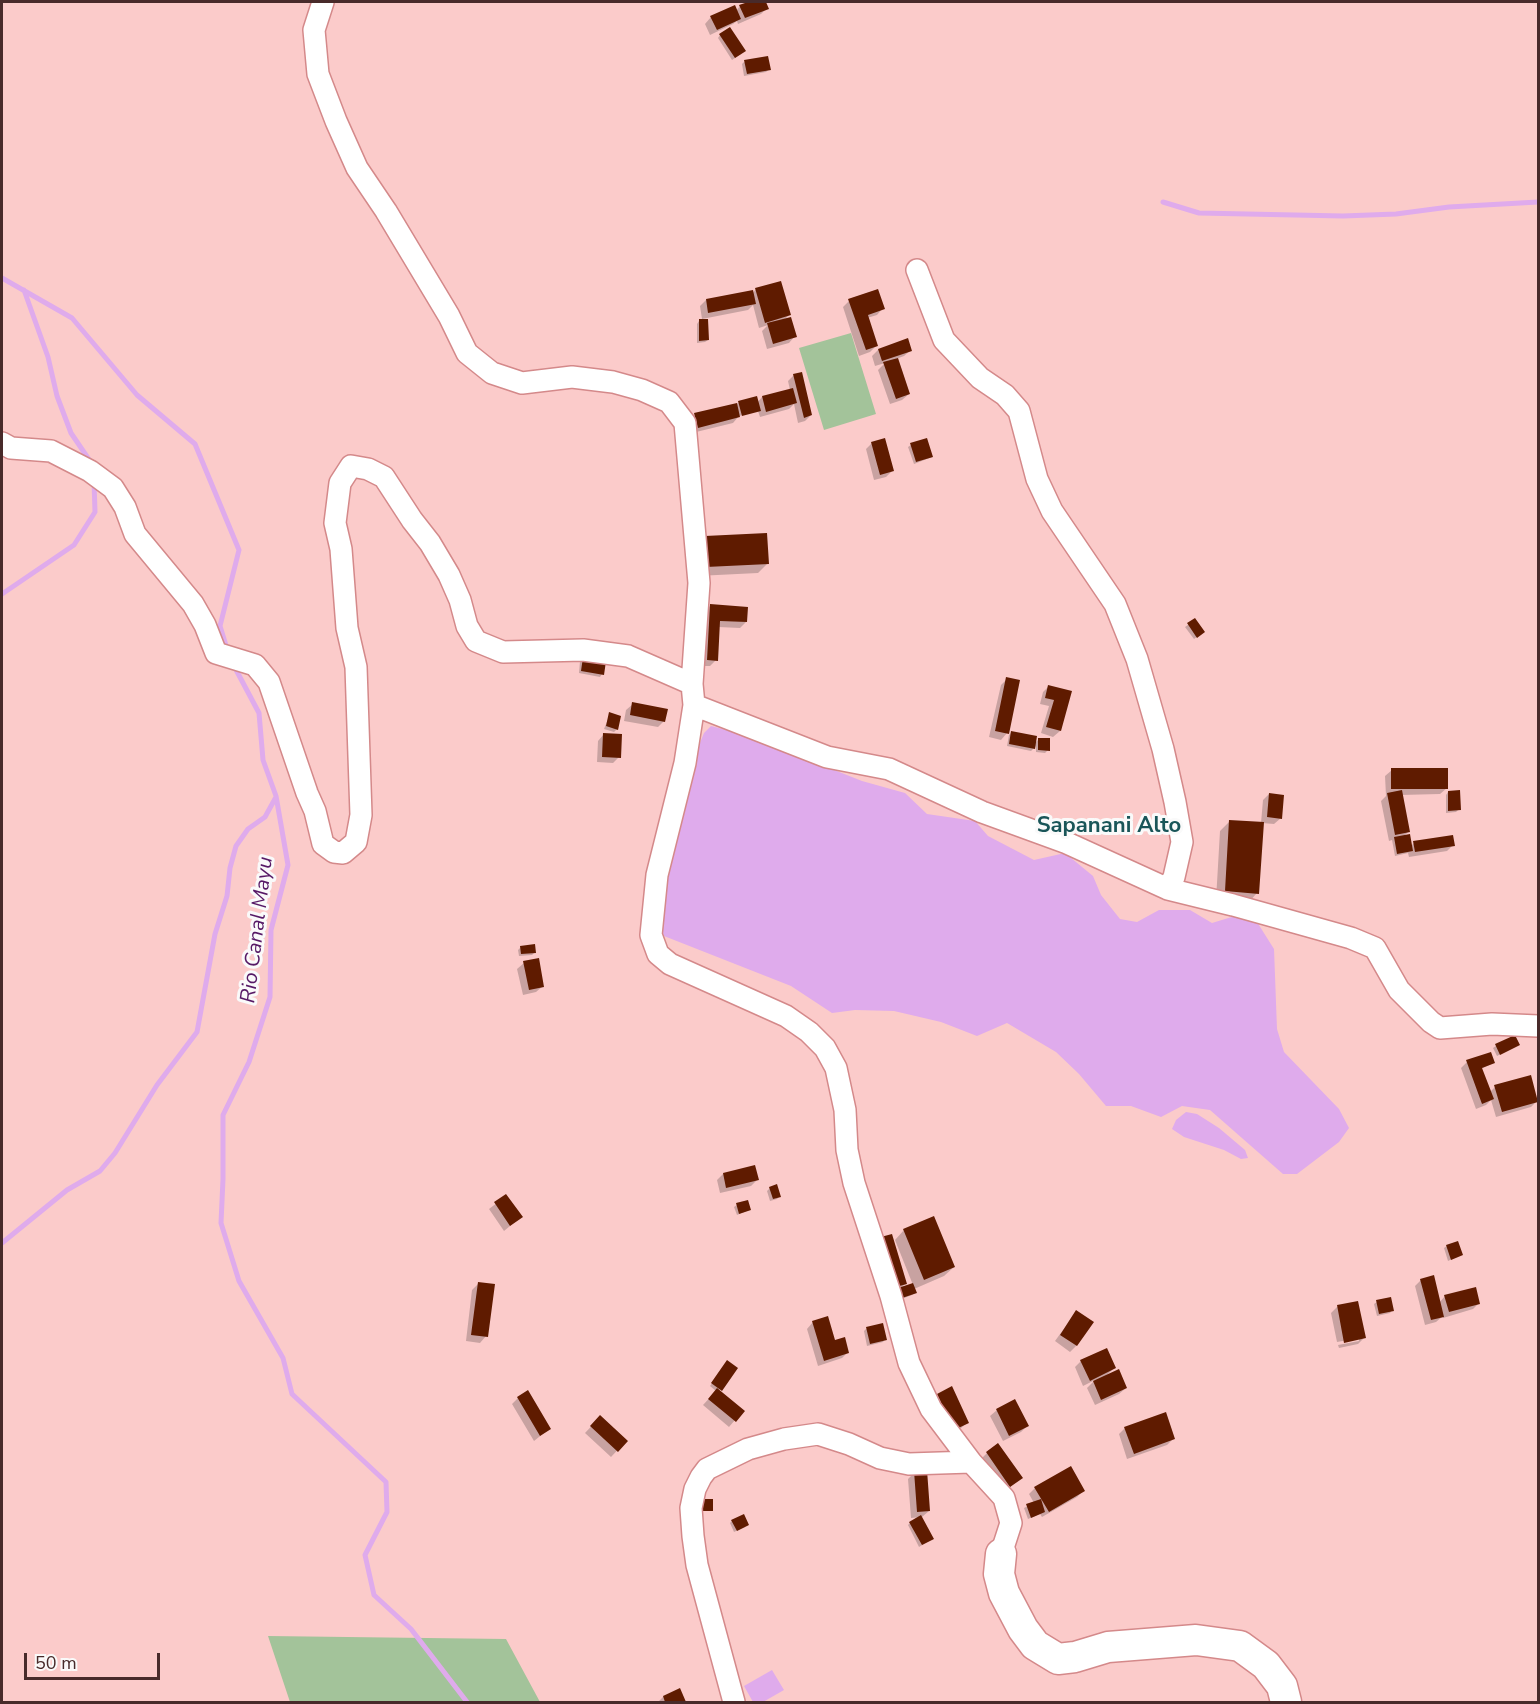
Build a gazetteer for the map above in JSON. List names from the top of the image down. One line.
{"districts":["Sapanani Alto"],"water":["Rio Canal Mayu"],"scale_bar":"50 m"}
